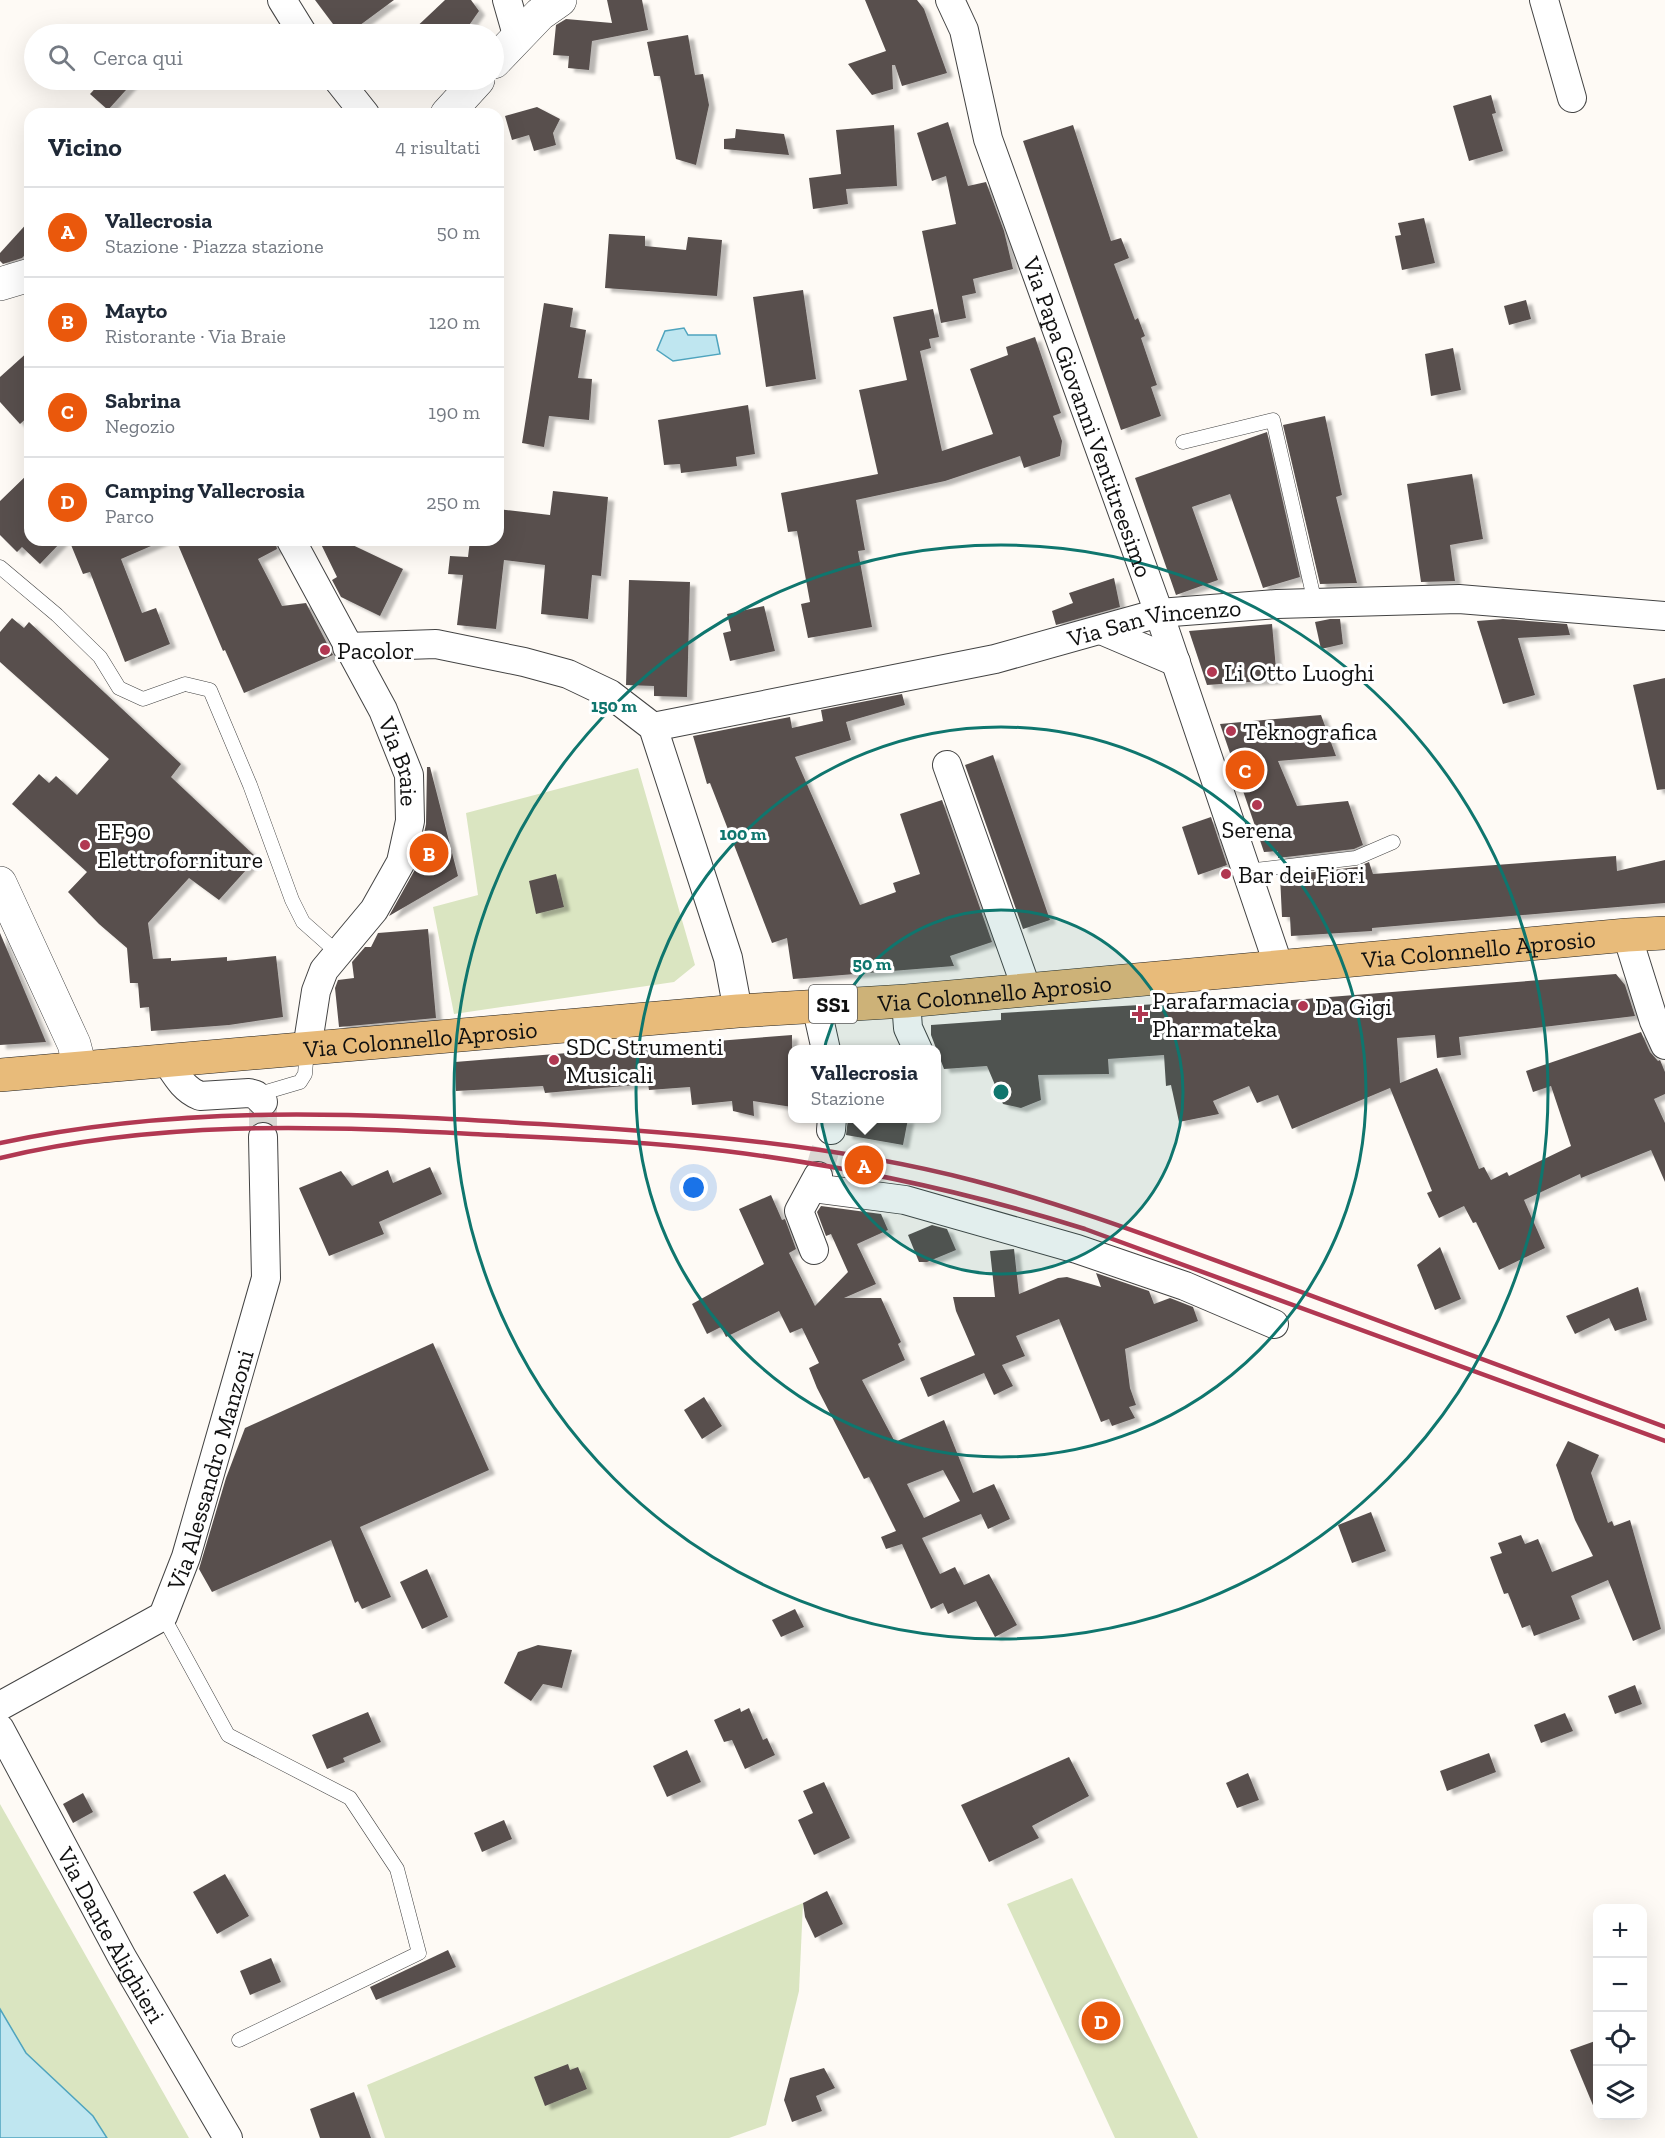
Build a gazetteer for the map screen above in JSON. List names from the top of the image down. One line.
{"streets":{"main road":["Via Colonnello Aprosio","SS1"],"street":["Via Papa Giovanni Ventitreesimo","Via San Vincenzo","Via Braie","Via Alessandro Manzoni","Via Dante Alighieri"]},"crossings":[["Via Papa Giovanni Ventitreesimo","Via San Vincenzo"],["Via Papa Giovanni Ventitreesimo","Via Colonnello Aprosio"],["Via Braie","Via Colonnello Aprosio"]],"places":{"other":["Pacolor","Li Otto Luoghi","Teknografica","Serena","EF90 Elettroforniture","Bar dei Fiori","Da Gigi","SDC Strumenti Musicali"],"health":["Parafarmacia Pharmateka"]},"page":{"search":"Cerca qui","heading":["Vicino","4 risultati"],"list":[{"mark":"A","name":"Vallecrosia","note":"Stazione · Piazza stazione","value":"50 m"},{"mark":"B","name":"Mayto","note":"Ristorante · Via Braie","value":"120 m"},{"mark":"C","name":"Sabrina","note":"Negozio","value":"190 m"},{"mark":"D","name":"Camping Vallecrosia","note":"Parco","value":"250 m"}],"pins":["C","B","A","D"],"popup":["Vallecrosia","Stazione"],"map_buttons":["+","−"]},"rings":["150 m","100 m","50 m"]}
